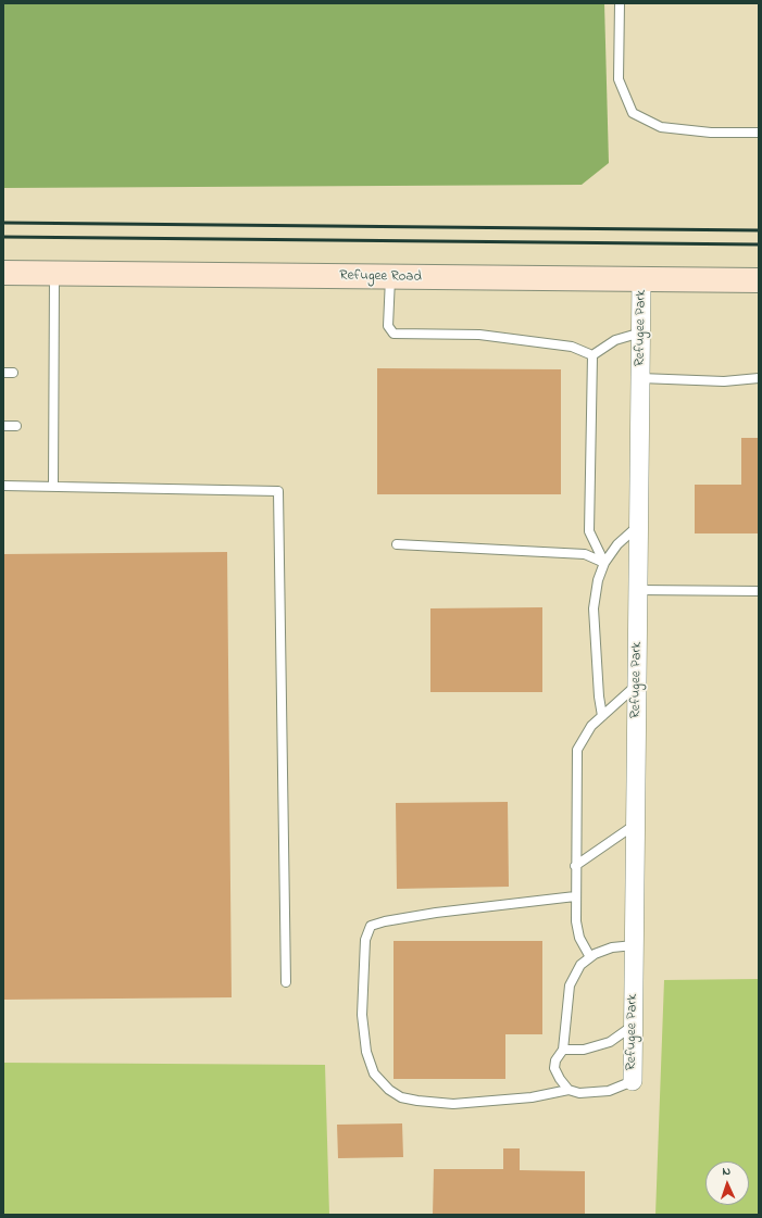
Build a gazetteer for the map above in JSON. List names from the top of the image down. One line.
{"streets":{"main road":["Refugee Road"],"street":["Refugee Park"]},"crossings":[["Refugee Road","Refugee Park"]],"north":"top"}
